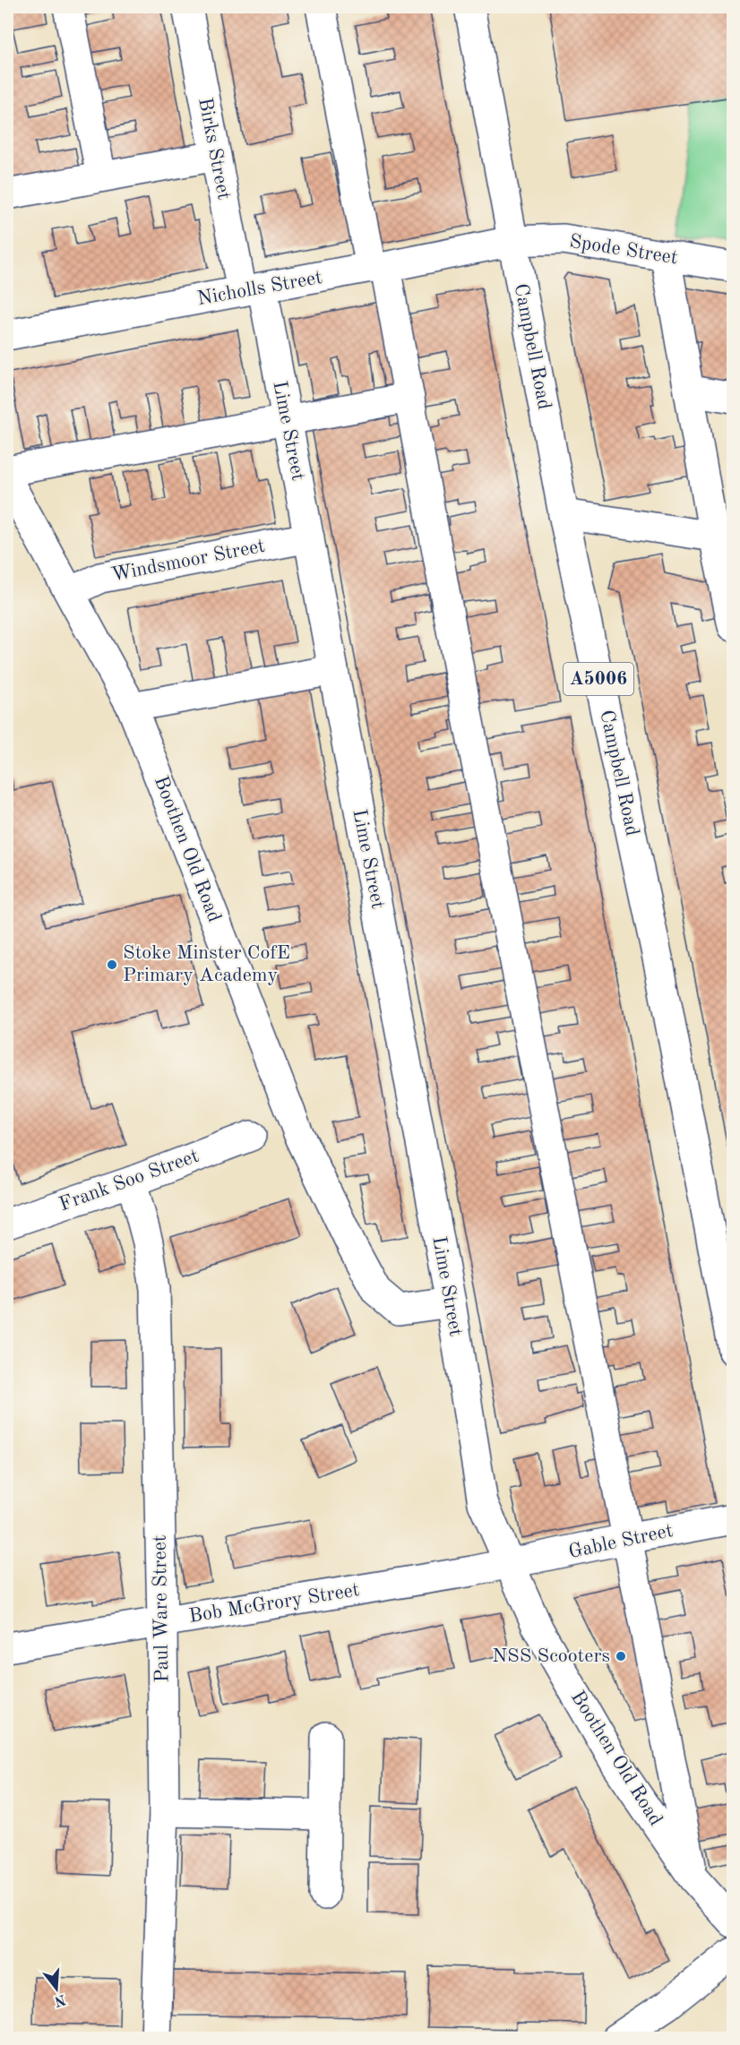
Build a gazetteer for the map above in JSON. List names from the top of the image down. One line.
{"streets":{"street":["Birks Street","Spode Street","Nicholls Street","Campbell Road","Lime Street","Windsmoor Street","A5006","Boothen Old Road","Frank Soo Street","Gable Street","Bob McGrory Street","Paul Ware Street"]},"crossings":[["Birks Street","Nicholls Street"],["Birks Street","Lime Street"],["Spode Street","Nicholls Street"],["Spode Street","Campbell Road"],["Nicholls Street","Campbell Road"],["Nicholls Street","Lime Street"],["Lime Street","Windsmoor Street"],["Lime Street","Boothen Old Road"],["Windsmoor Street","Boothen Old Road"],["Boothen Old Road","Gable Street"],["Boothen Old Road","Bob McGrory Street"],["Frank Soo Street","Paul Ware Street"],["Gable Street","Bob McGrory Street"],["Bob McGrory Street","Paul Ware Street"]],"places":["Stoke Minster CofE Primary Academy","NSS Scooters"],"north":"bottom"}
